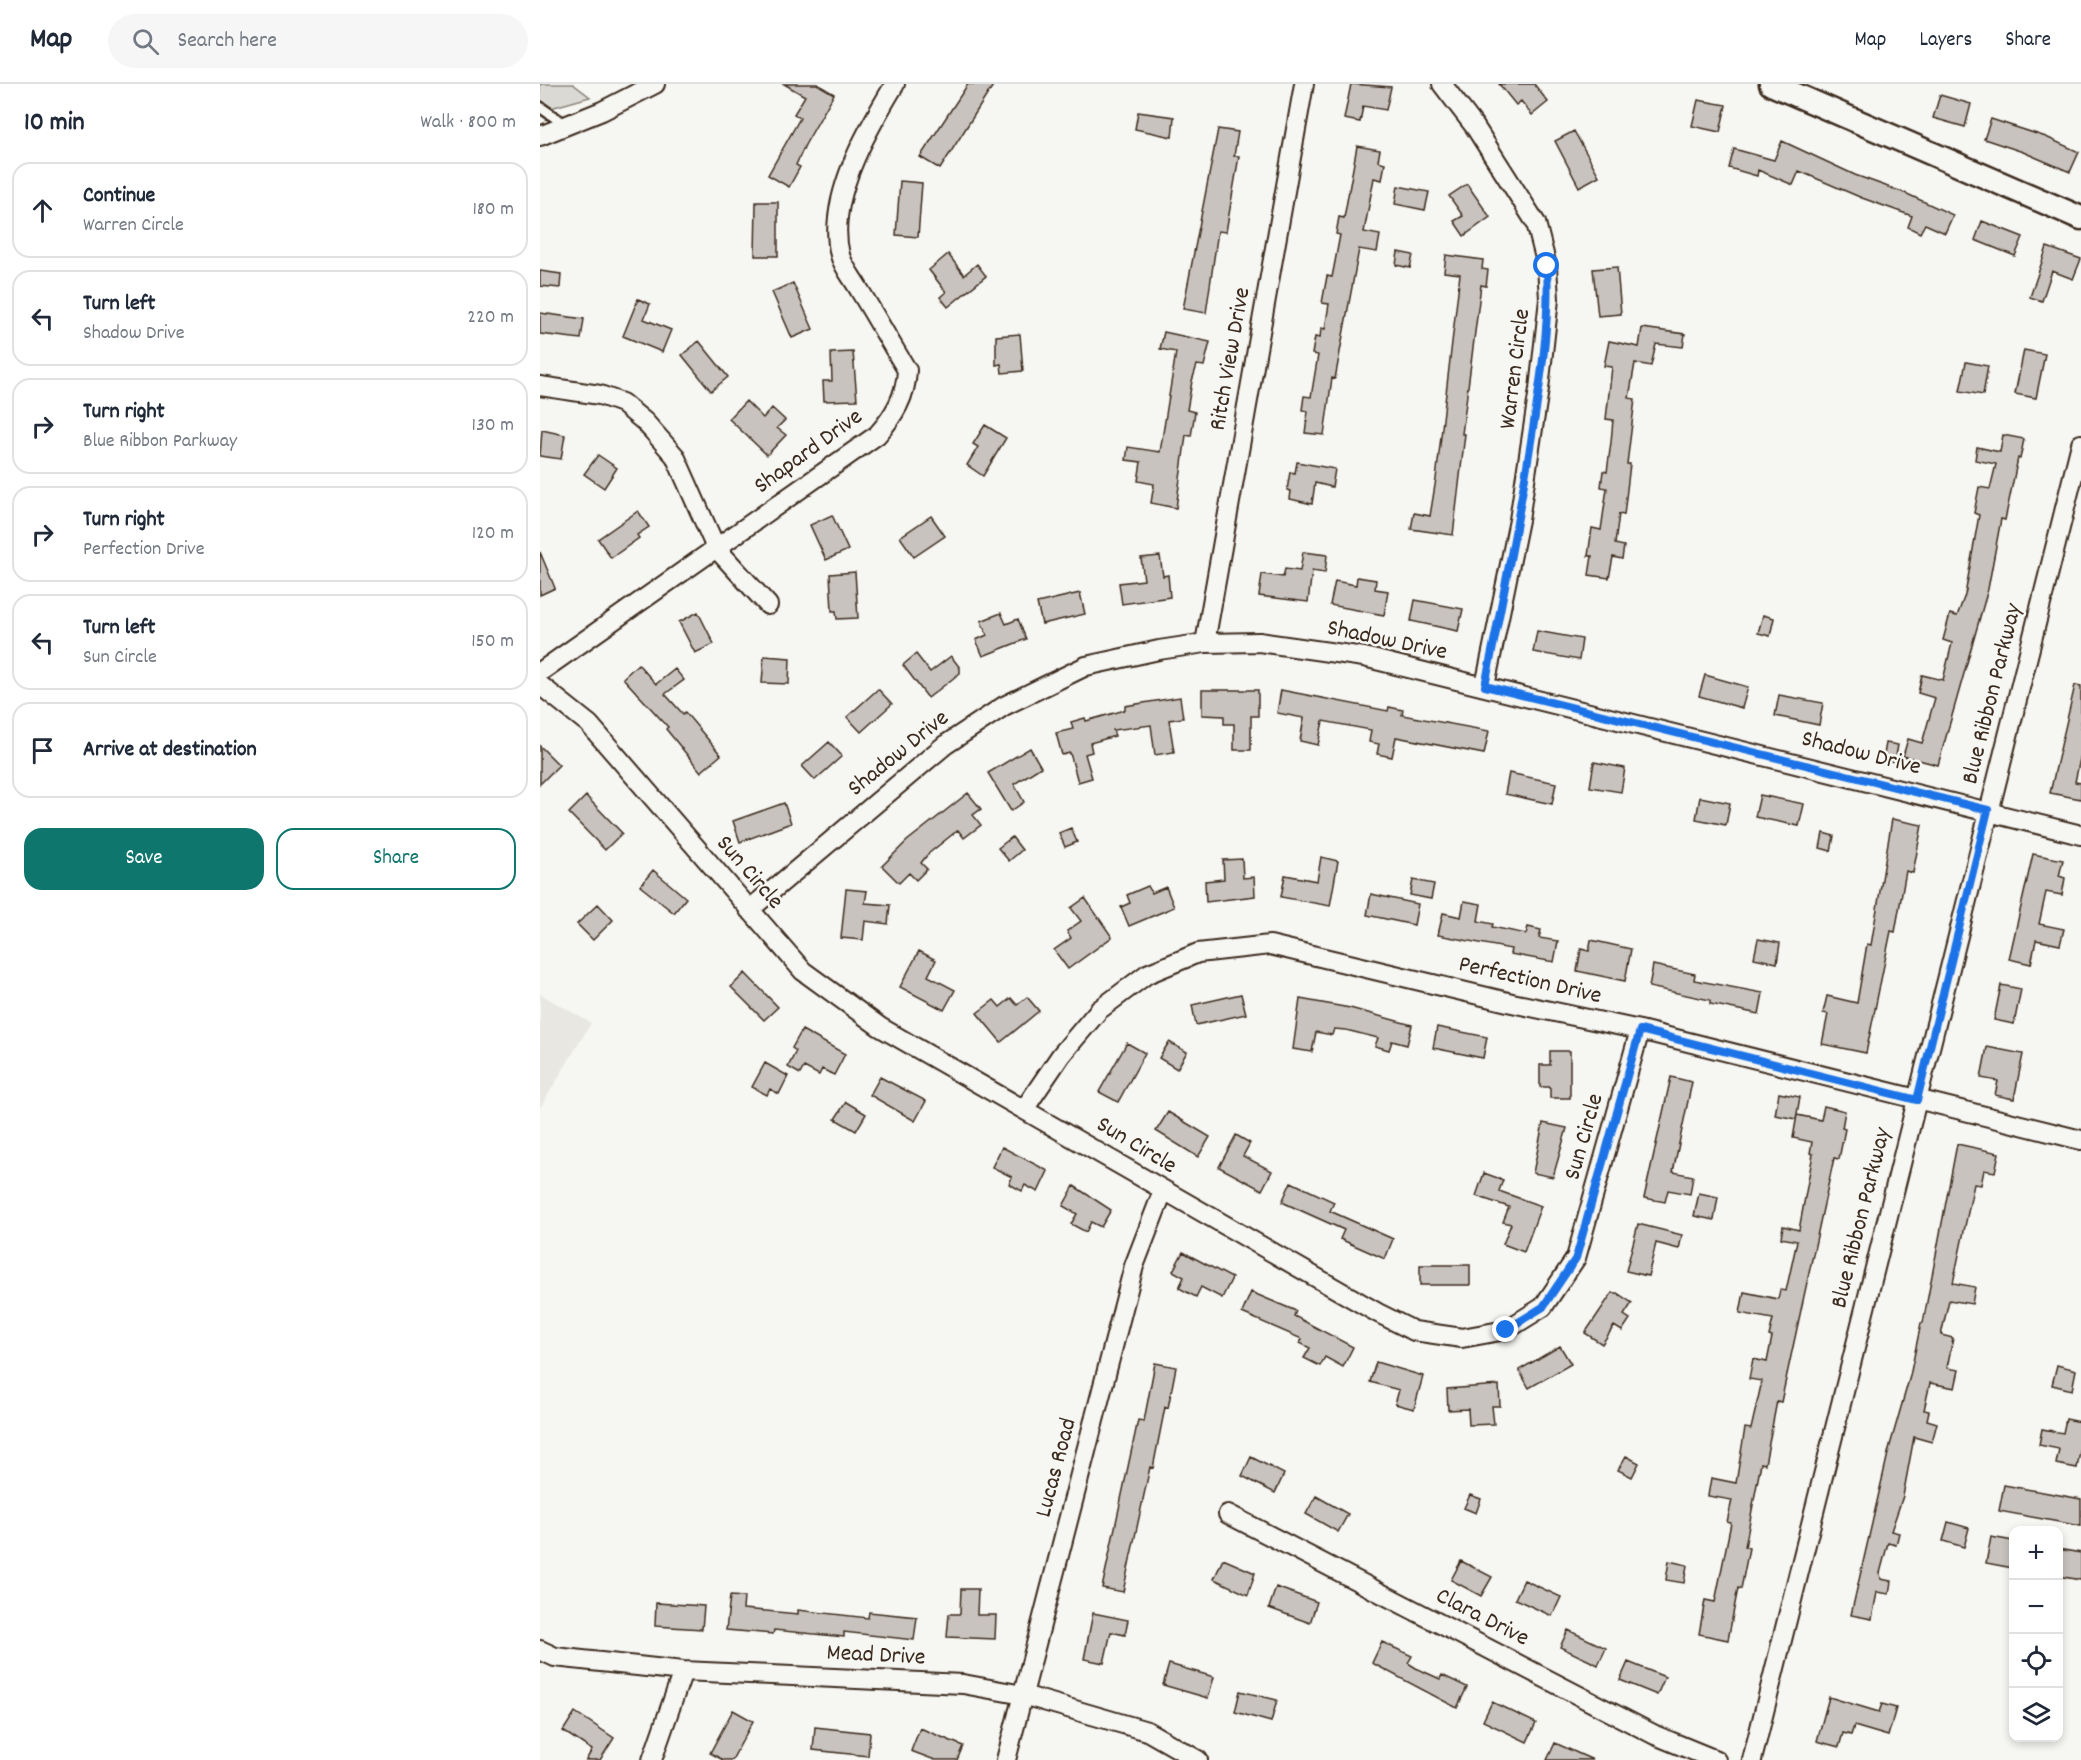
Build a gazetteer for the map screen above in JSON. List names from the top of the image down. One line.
{"streets":{"street":["Ritch View Drive","Warren Circle","Shapard Drive","Shadow Drive","Blue Ribbon Parkway","Sun Circle","Perfection Drive","Lucas Road","Clara Drive","Mead Drive"]},"crossings":[["Ritch View Drive","Shadow Drive"],["Warren Circle","Shadow Drive"],["Shadow Drive","Blue Ribbon Parkway"],["Shadow Drive","Sun Circle"],["Blue Ribbon Parkway","Perfection Drive"],["Sun Circle","Perfection Drive"],["Sun Circle","Lucas Road"],["Lucas Road","Mead Drive"]],"page":{"header":"Map","search":"Search here","nav":["Map","Layers","Share"],"heading":["10 min","Walk · 800 m"],"list":[["Continue","Warren Circle","180 m"],["Turn left","Shadow Drive","220 m"],["Turn right","Blue Ribbon Parkway","130 m"],["Turn right","Perfection Drive","120 m"],["Turn left","Sun Circle","150 m"],"Arrive at destination"],"buttons":["Save","Share"],"map_buttons":["+","−"]}}
